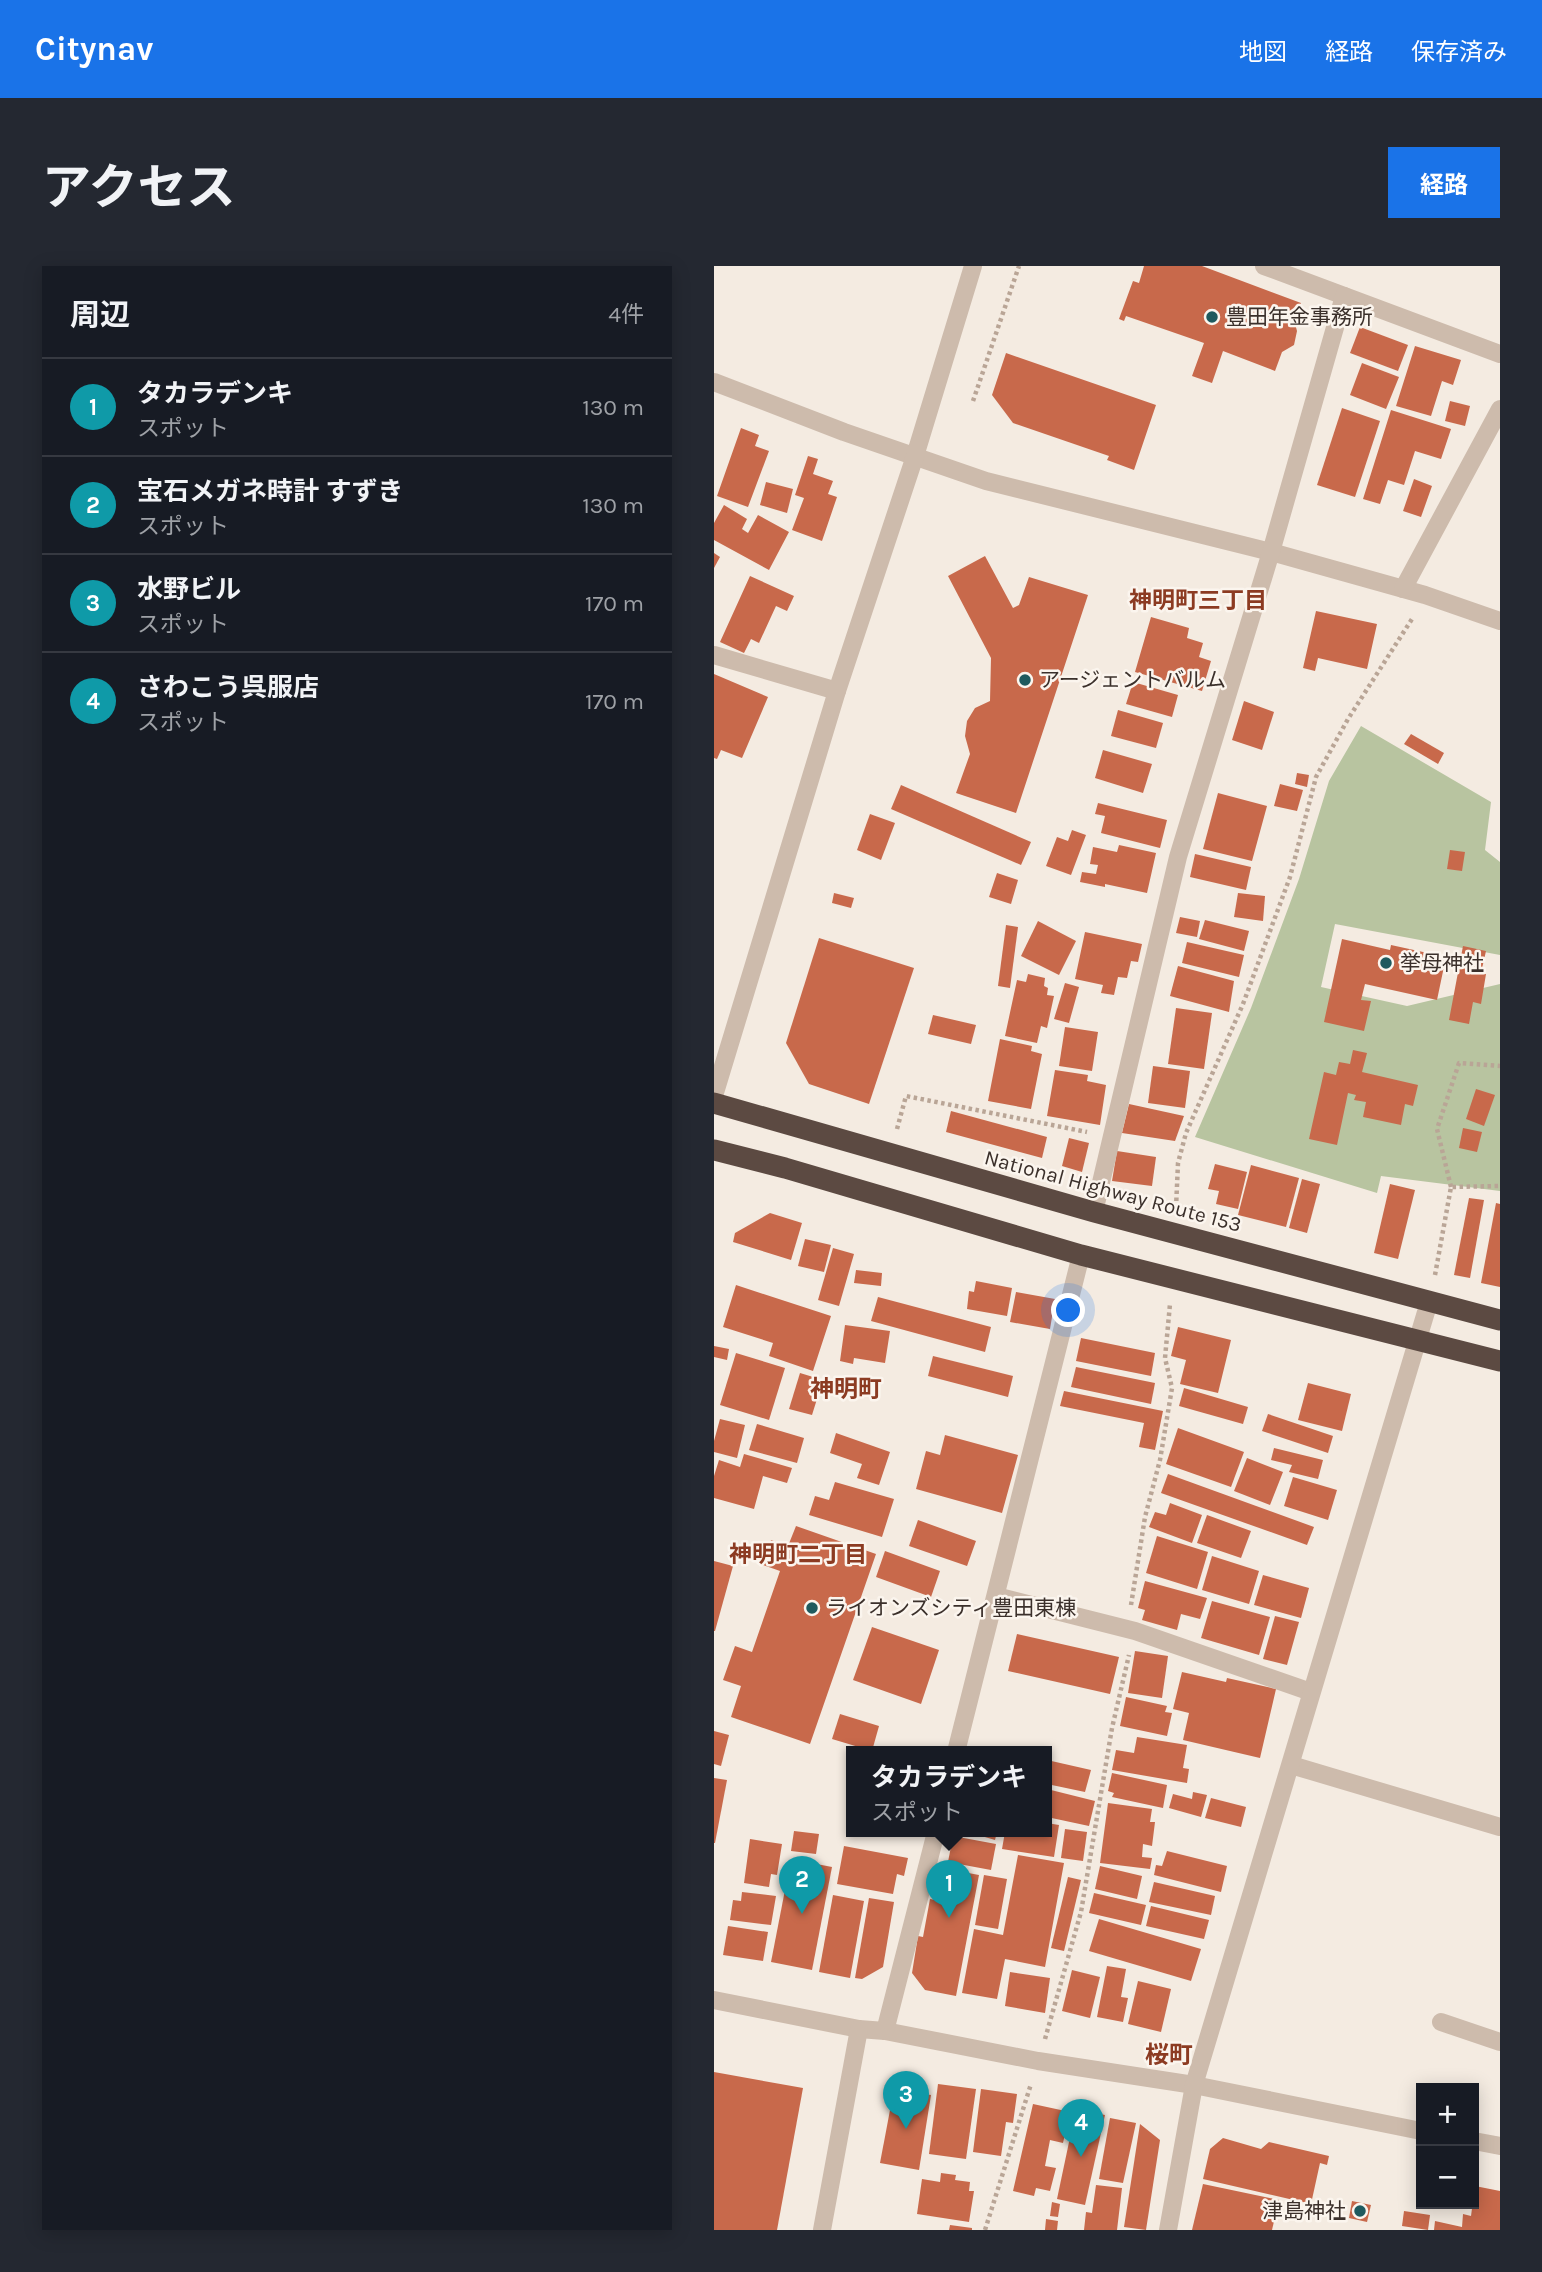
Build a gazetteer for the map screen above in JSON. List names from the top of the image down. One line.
{"streets":{"highway":["National Highway Route 153"]},"districts":["神明町三丁目","神明町","神明町二丁目","桜町"],"places":["豊田年金事務所","アージェントバルム","挙母神社","ライオンズシティ豊田東棟","津島神社"],"page":{"header":"Citynav","nav":["地図","経路","保存済み"],"title":"アクセス","buttons":"経路","heading":["周辺","4件"],"list":[{"mark":"1","name":"タカラデンキ","note":"スポット","value":"130 m"},{"mark":"2","name":"宝石メガネ時計 すずき","note":"スポット","value":"130 m"},{"mark":"3","name":"水野ビル","note":"スポット","value":"170 m"},{"mark":"4","name":"さわこう呉服店","note":"スポット","value":"170 m"}],"popup":["タカラデンキ","スポット"],"pins":["2","1","3","4"],"map_buttons":["+","−"]}}
